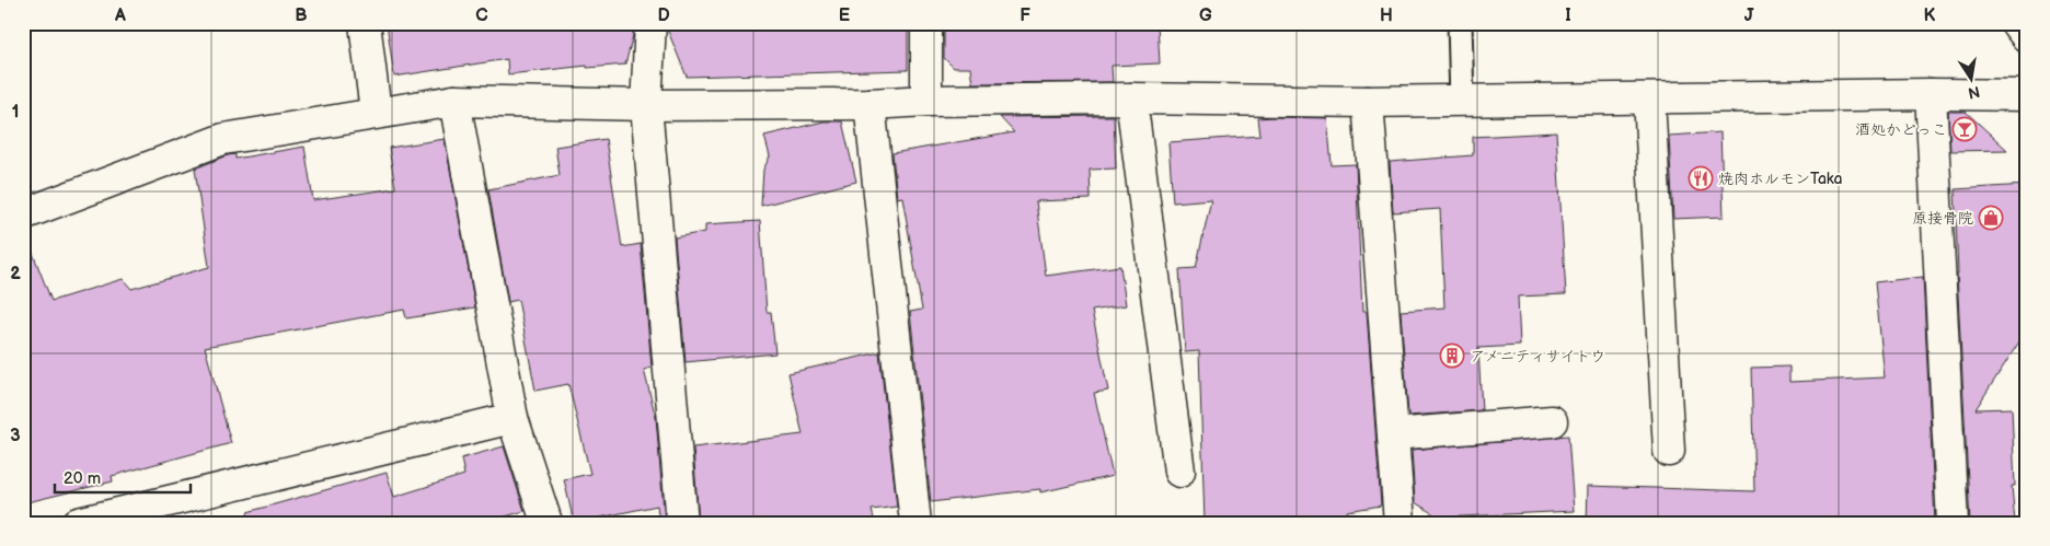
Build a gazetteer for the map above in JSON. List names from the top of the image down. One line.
{"places":{"bar":["酒処かどっこ"],"restaurant":["焼肉ホルモンTaka"],"shop":["原接骨院"],"building":["アメニティサイトウ"]},"scale_bar":"20 m","north":"bottom","grid":{"columns":["A","B","C","D","E","F","G","H","I","J","K"],"rows":["1","2","3"]}}
